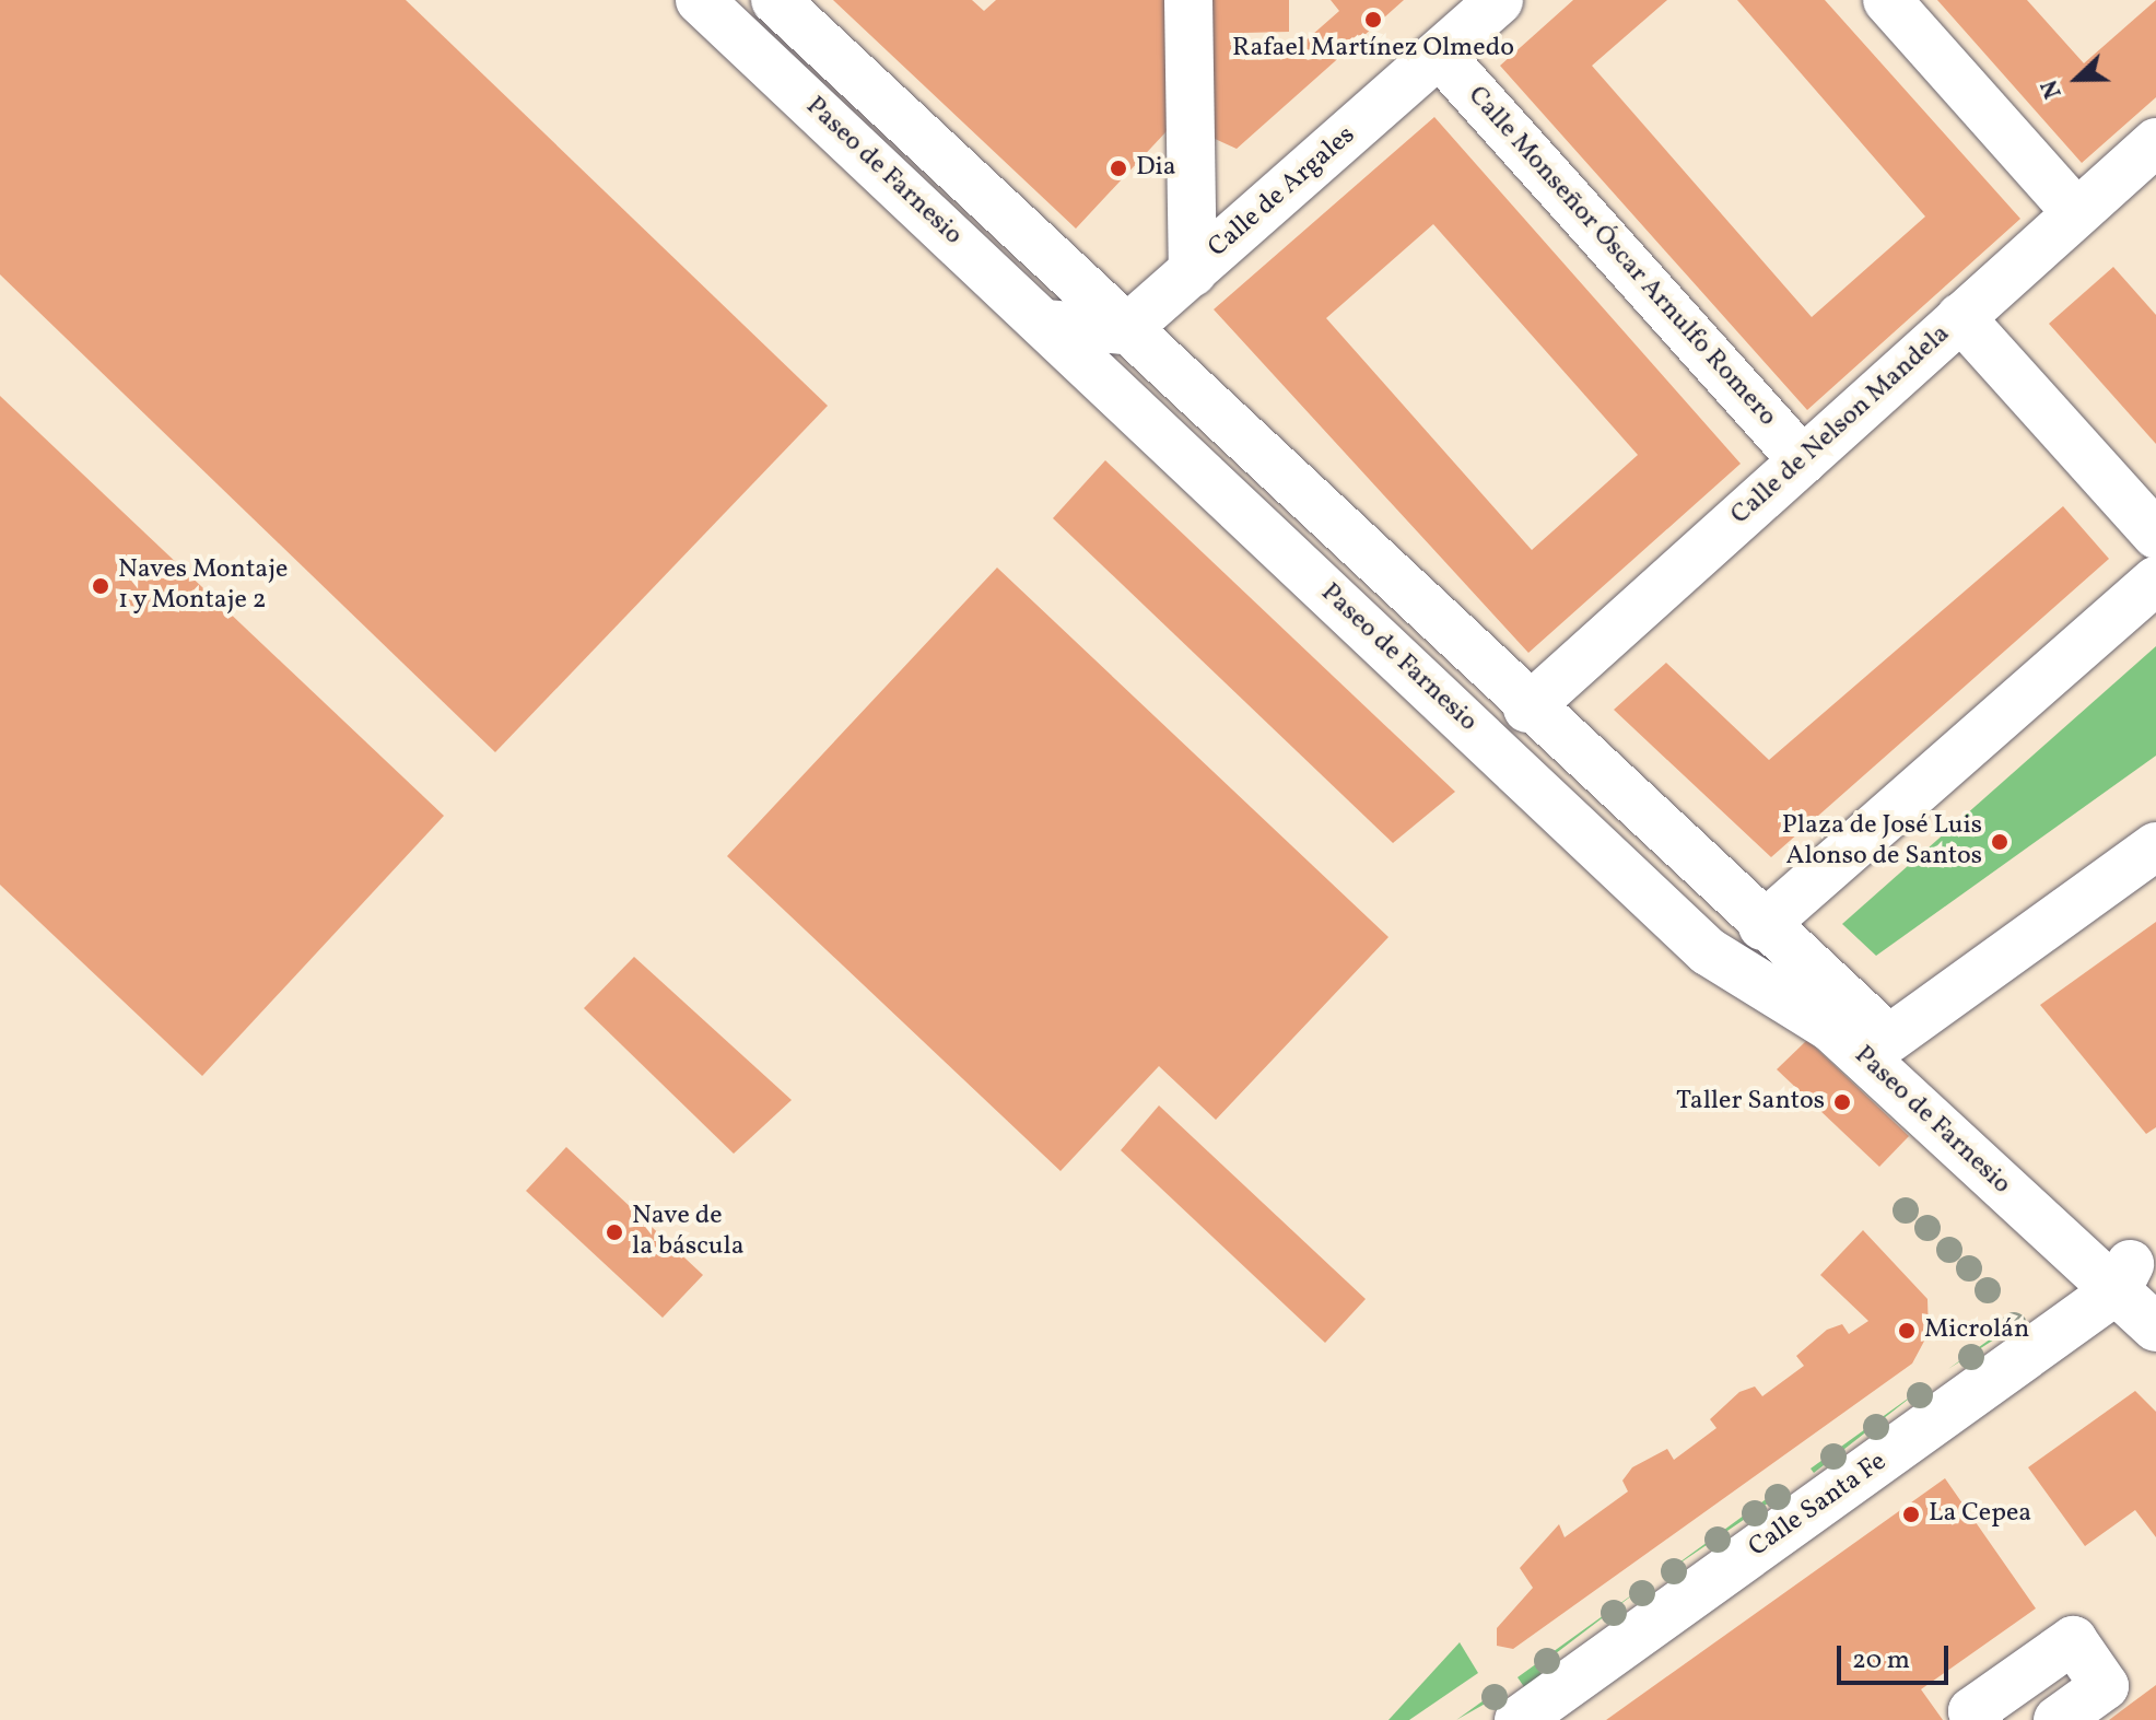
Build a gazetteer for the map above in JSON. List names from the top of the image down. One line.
{"streets":{"street":["Paseo de Farnesio","Calle de Argales","Calle Monseñor Óscar Arnulfo Romero","Calle de Nelson Mandela","Calle Santa Fe"]},"crossings":[["Paseo de Farnesio","Calle de Argales"],["Paseo de Farnesio","Calle de Nelson Mandela"],["Paseo de Farnesio","Calle Santa Fe"],["Calle de Argales","Calle Monseñor Óscar Arnulfo Romero"],["Calle Monseñor Óscar Arnulfo Romero","Calle de Nelson Mandela"]],"places":["Rafael Martínez Olmedo","Dia","Naves Montaje 1 y Montaje 2","Plaza de José Luis Alonso de Santos","Taller Santos","Nave de la báscula","Microlán","La Cepea"],"scale_bar":"20 m","north":"left"}
